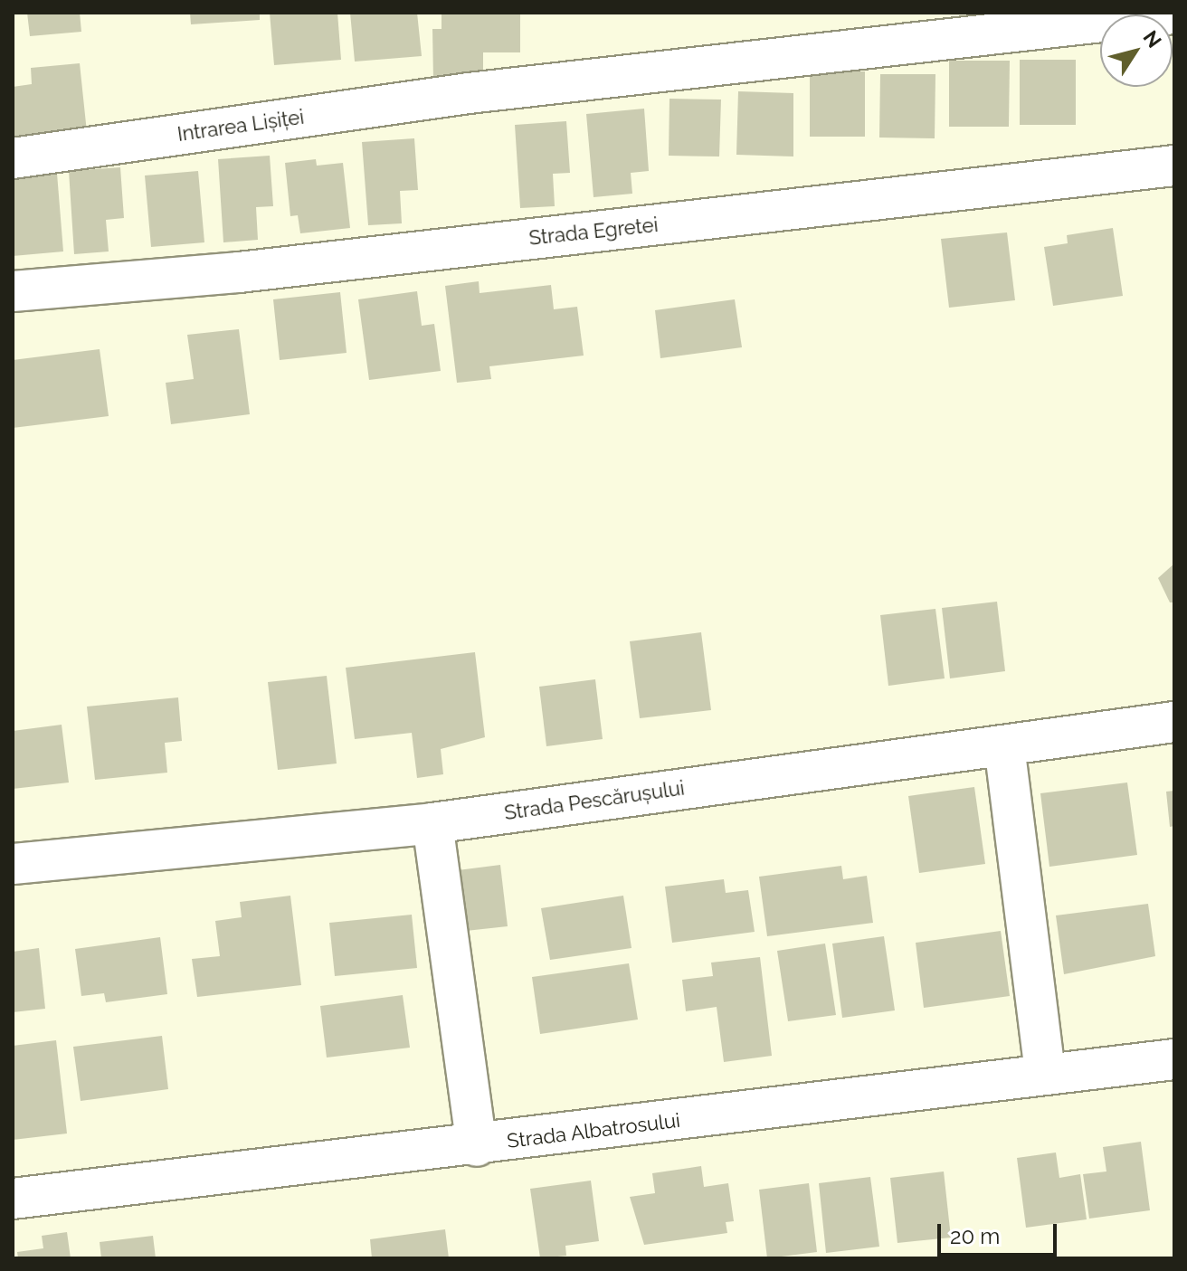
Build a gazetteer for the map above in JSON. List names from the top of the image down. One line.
{"streets":{"street":["Intrarea Lișiței","Strada Egretei","Strada Pescărușului","Strada Albatrosului"]},"scale_bar":"20 m","north":"top right"}
